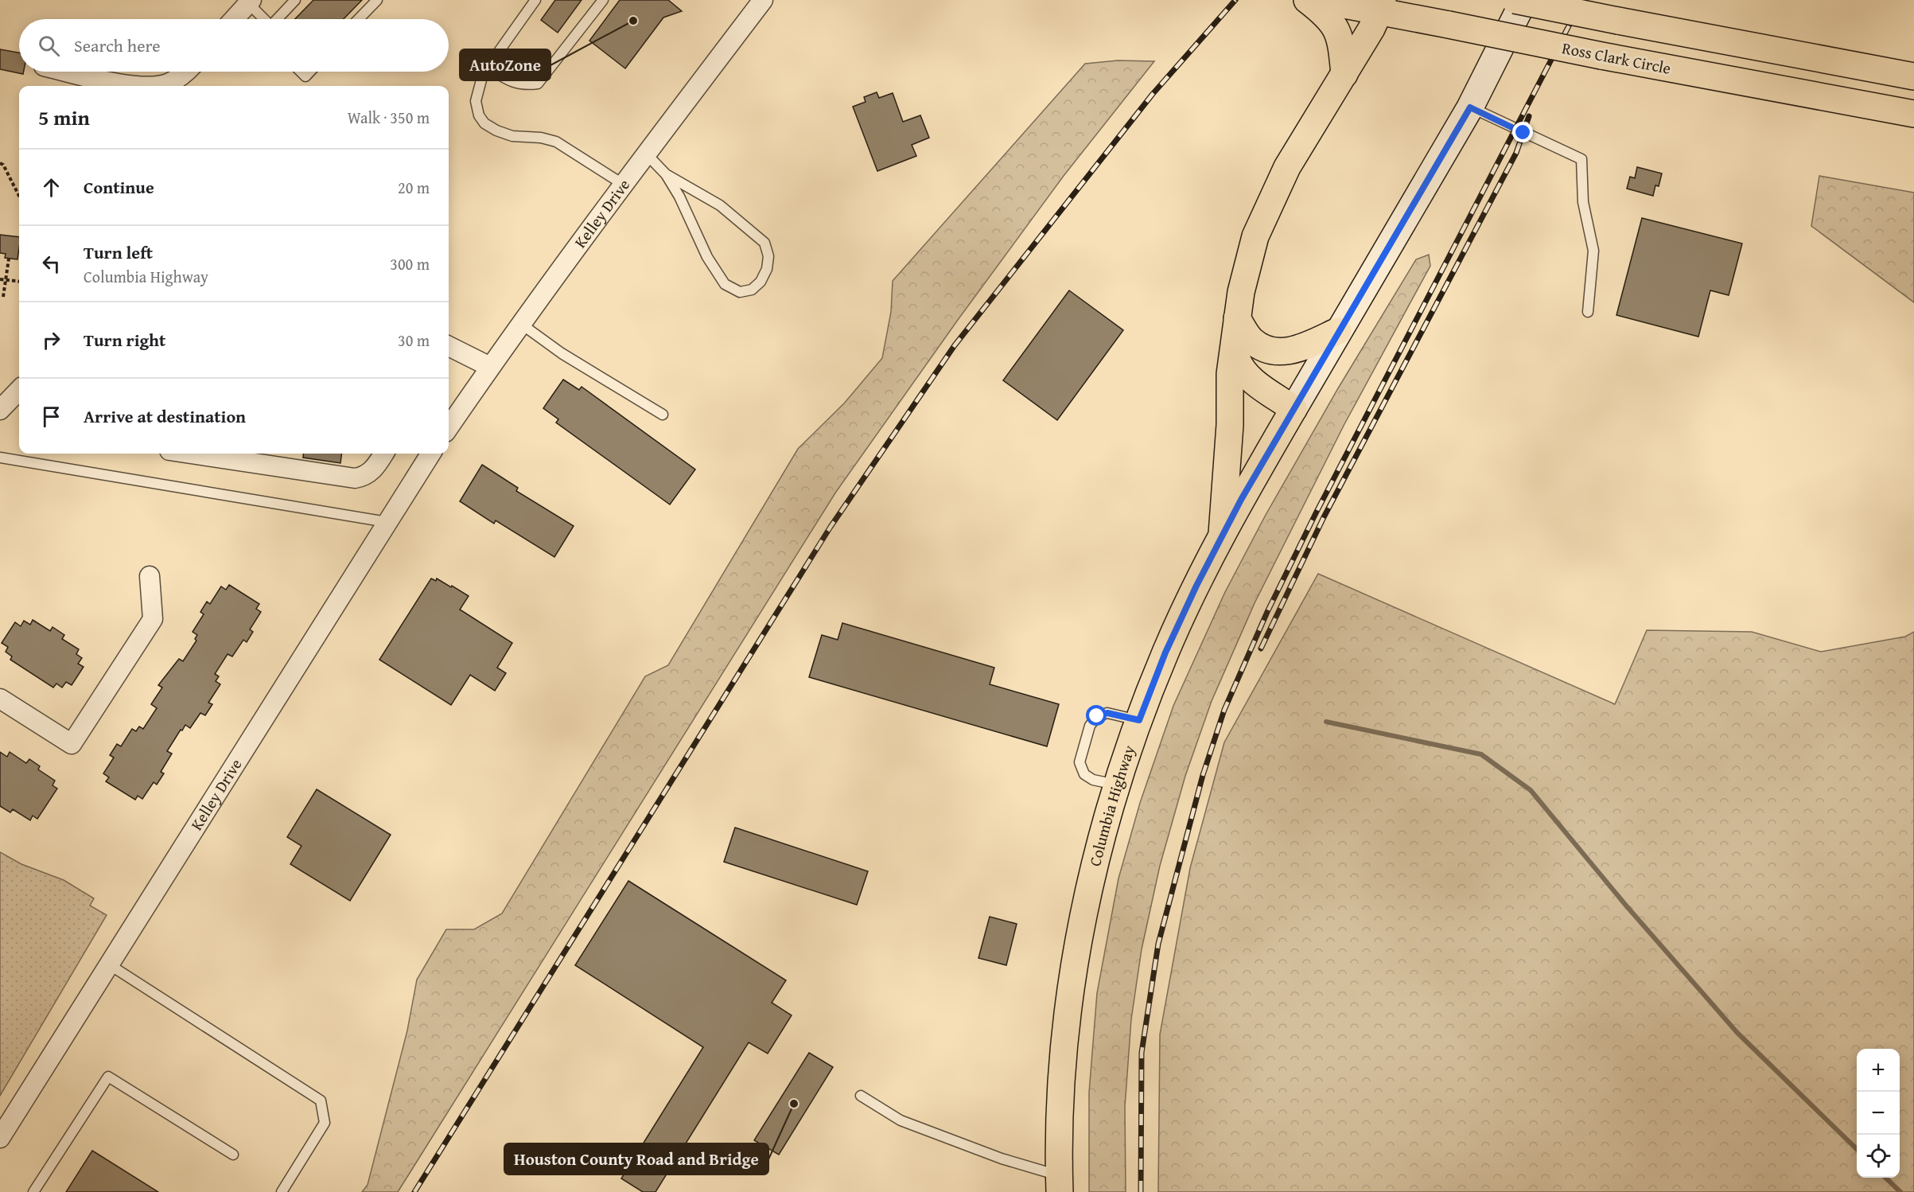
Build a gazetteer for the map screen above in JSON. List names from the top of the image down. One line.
{"streets":{"main road":["Ross Clark Circle","Columbia Highway"],"street":["Kelley Drive"]},"places":["AutoZone","Houston County Road and Bridge"],"page":{"search":"Search here","heading":["5 min","Walk · 350 m"],"list":[["Continue","20 m"],["Turn left","Columbia Highway","300 m"],["Turn right","30 m"],"Arrive at destination"],"map_buttons":["+","−"]}}
